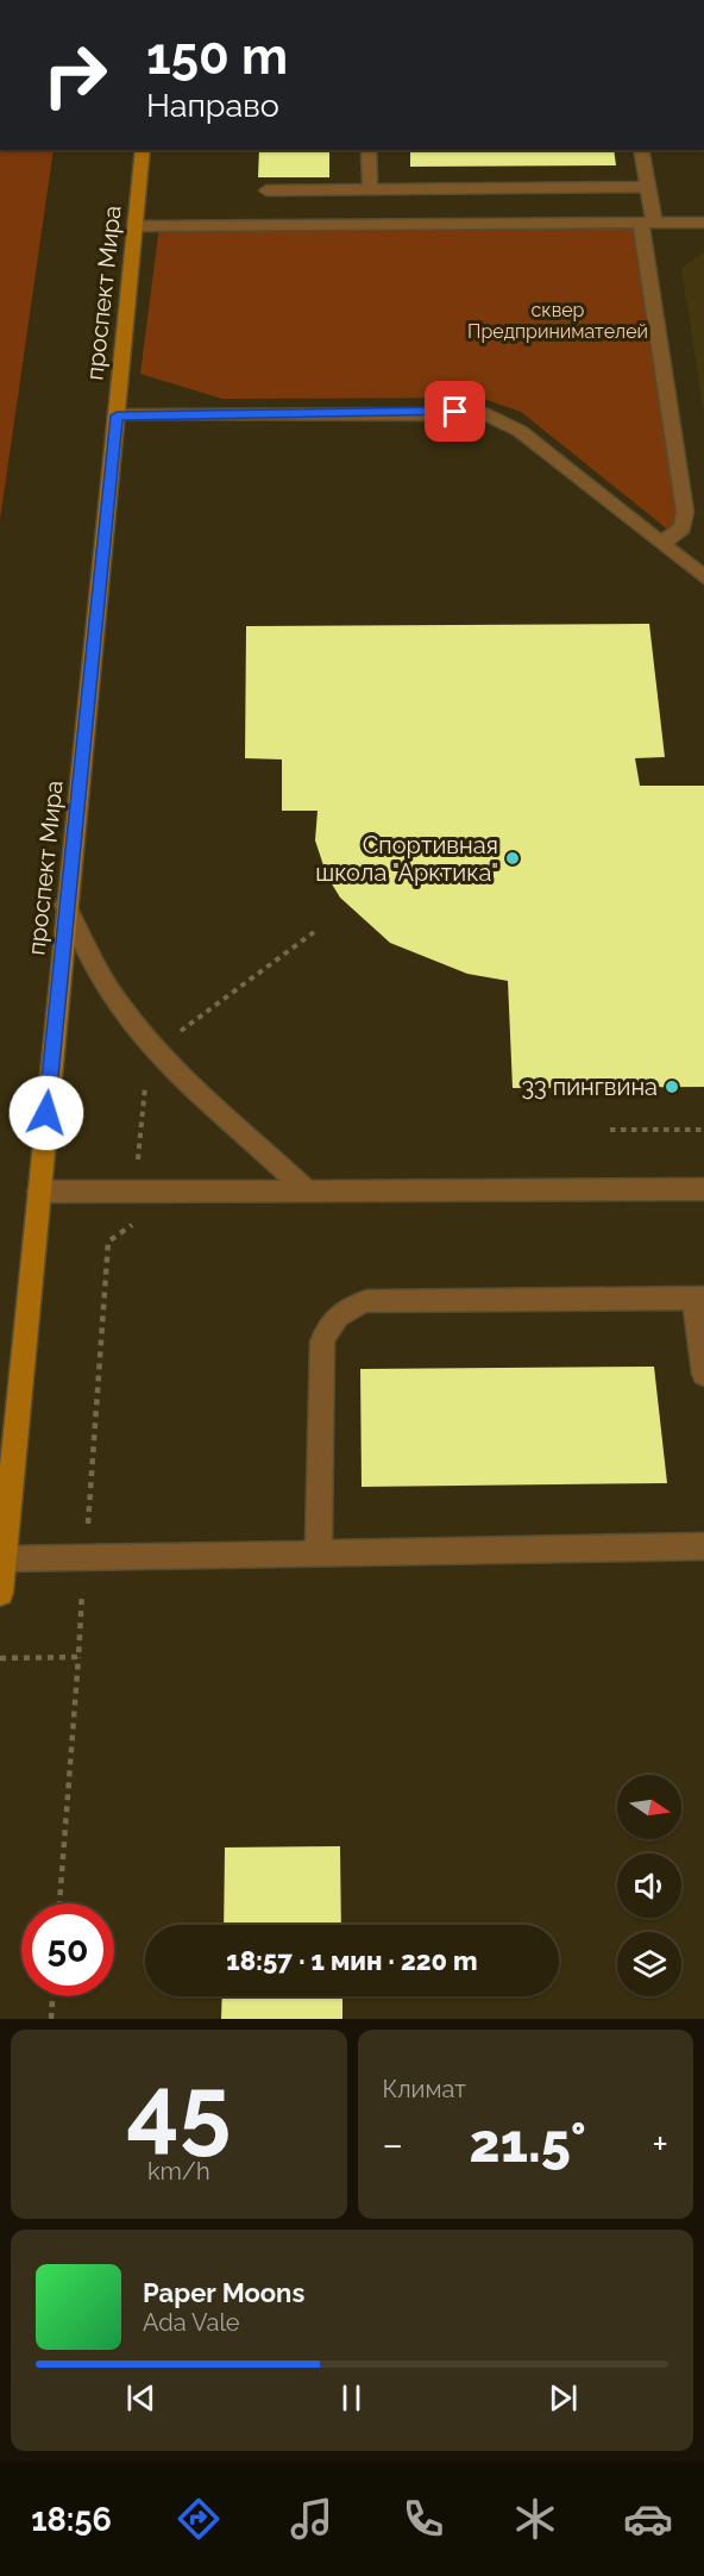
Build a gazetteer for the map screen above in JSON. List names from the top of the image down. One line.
{"streets":{"main road":["проспект Мира"]},"parks":["сквер Предпринимателей"],"places":["Спортивная школа \"Арктика\"","33 пингвина"],"north":"right","page":{"turn":["150 m","Направо"],"limit":"50","trip":"18:57 · 1 мин · 220 m","tile":[["45","km/h"],"Климат"],"heat":["−","21.5°","+"],"song":["Paper Moons","Ada Vale"],"tabs":"18:56"}}
